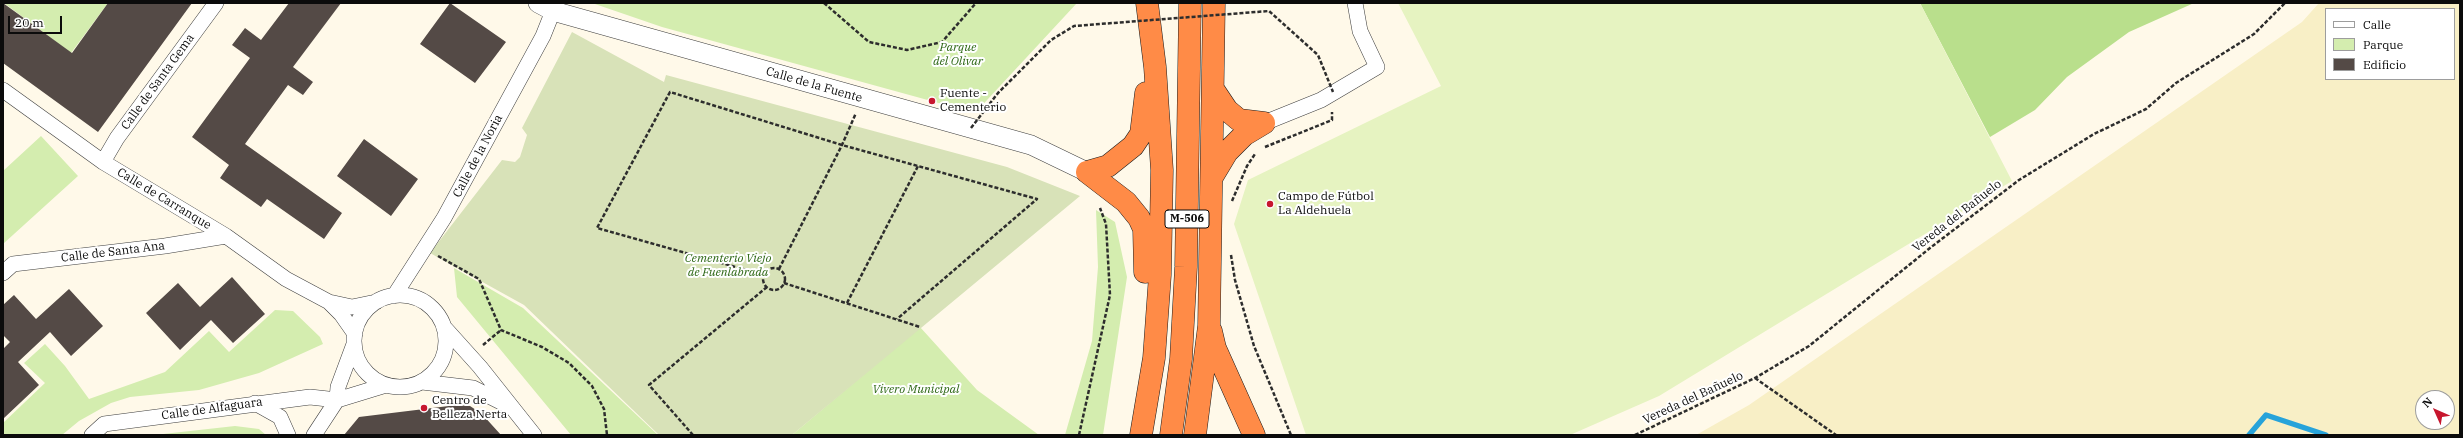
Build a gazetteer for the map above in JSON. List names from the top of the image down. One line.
{"streets":{"highway":["M-506"],"street":["Calle de Santa Gema","Calle de la Fuente","Calle de la Noria","Calle de Carranque","Calle de Santa Ana","Calle de Alfaguara"],"path":["Vereda del Bañuelo"]},"crossings":[["Calle de Santa Gema","Calle de Carranque"],["Calle de la Fuente","Calle de la Noria"],["Calle de la Noria","Calle de Carranque"],["Calle de Carranque","Calle de Santa Ana"]],"parks":["Parque del Olivar","Cementerio Viejo de Fuenlabrada","Vivero Municipal"],"places":["Fuente - Cementerio","Campo de Fútbol La Aldehuela","Centro de Belleza Nerta"],"legend":["Calle","Parque","Edificio"],"scale_bar":"20 m","north":"top left"}
